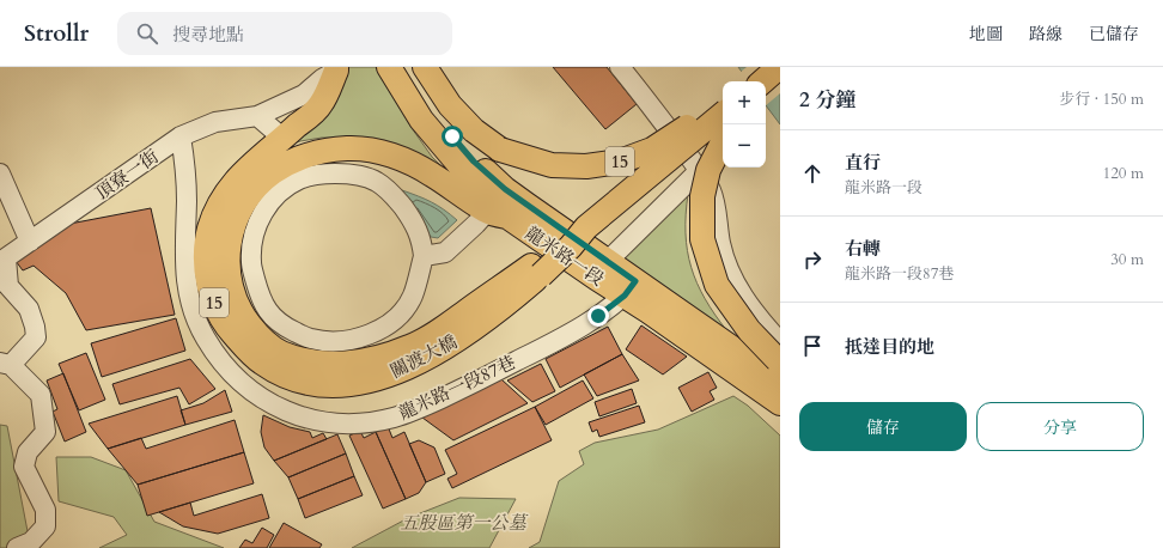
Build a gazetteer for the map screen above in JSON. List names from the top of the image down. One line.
{"streets":{"main road":["15","龍米路一段","關渡大橋"],"street":["頂寮一街","龍米路一段87巷"]},"crossings":[["15","關渡大橋"],["頂寮一街","關渡大橋"],["頂寮一街","龍米路一段87巷"],["龍米路一段","龍米路一段87巷"]],"parks":["五股區第一公墓"],"page":{"header":"Strollr","search":"搜尋地點","nav":["地圖","路線","已儲存"],"heading":["2 分鐘","步行 · 150 m"],"map_buttons":["+","−"],"list":[["直行","龍米路一段","120 m"],["右轉","龍米路一段87巷","30 m"],"抵達目的地"],"buttons":["儲存","分享"]}}
